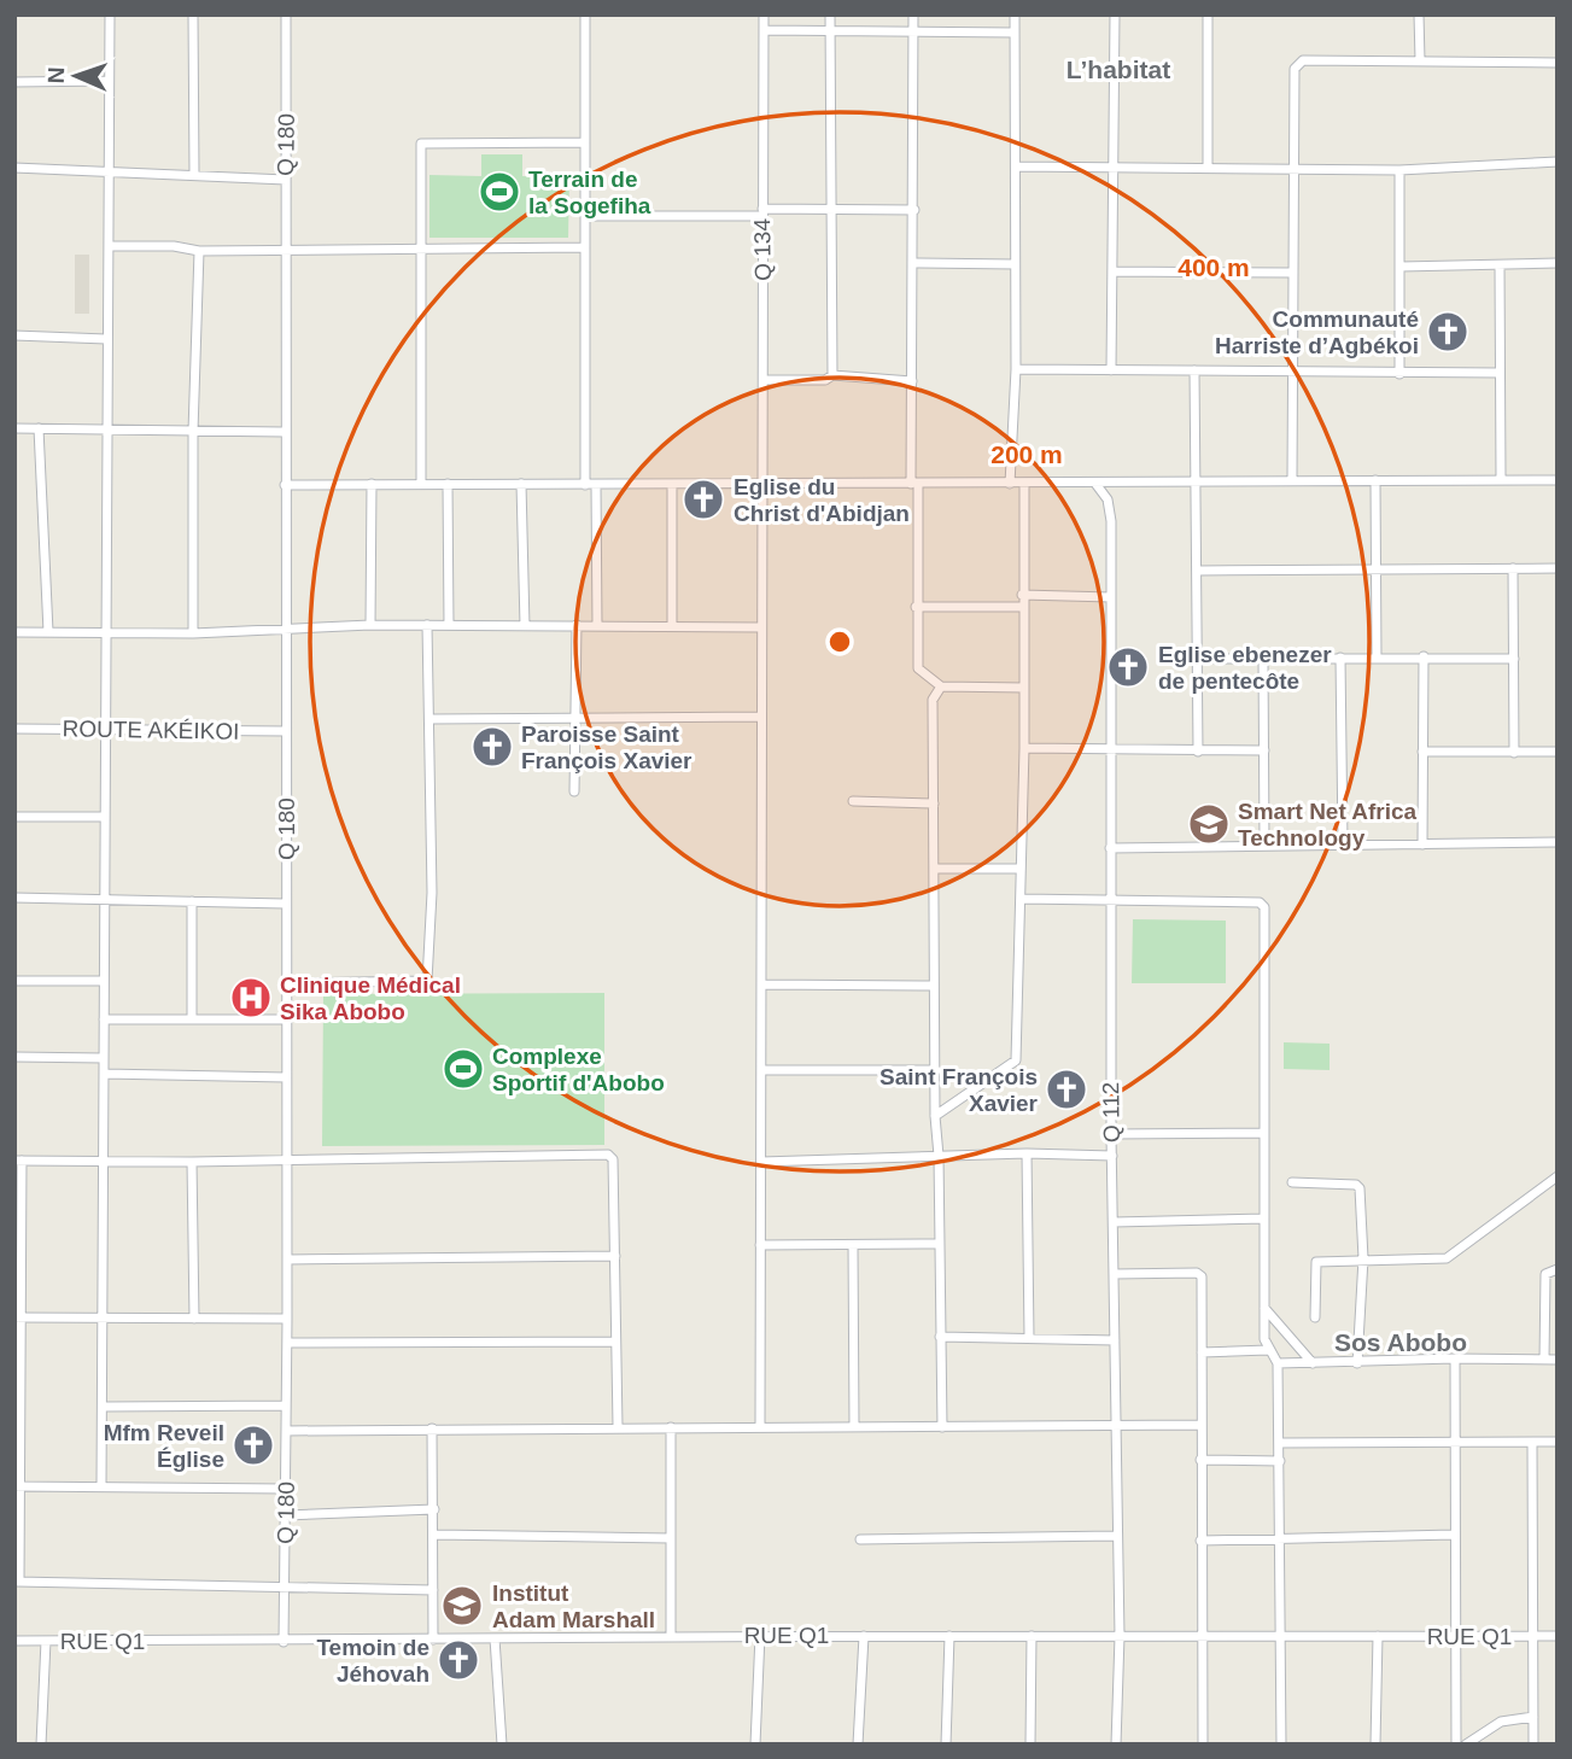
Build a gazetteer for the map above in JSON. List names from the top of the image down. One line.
{"streets":{"street":["Q 180","Q 134","ROUTE AKÉIKOI","Q 112","RUE Q1"]},"crossings":[["Q 180","ROUTE AKÉIKOI"],["Q 180","RUE Q1"],["Q 112","RUE Q1"]],"districts":["L’habitat","Sos Abobo"],"places":{"sports":["Terrain de la Sogefiha","Complexe Sportif d'Abobo"],"church":["Communauté Harriste d’Agbékoi","Eglise du Christ d'Abidjan","Eglise ebenezer de pentecôte","Paroisse Saint François Xavier","Saint François Xavier","Mfm Reveil Église","Temoin de Jéhovah"],"school or university":["Smart Net Africa Technology","Institut Adam Marshall"],"hospital":["Clinique Médical Sika Abobo"]},"north":"left","rings":["400 m","200 m"]}
